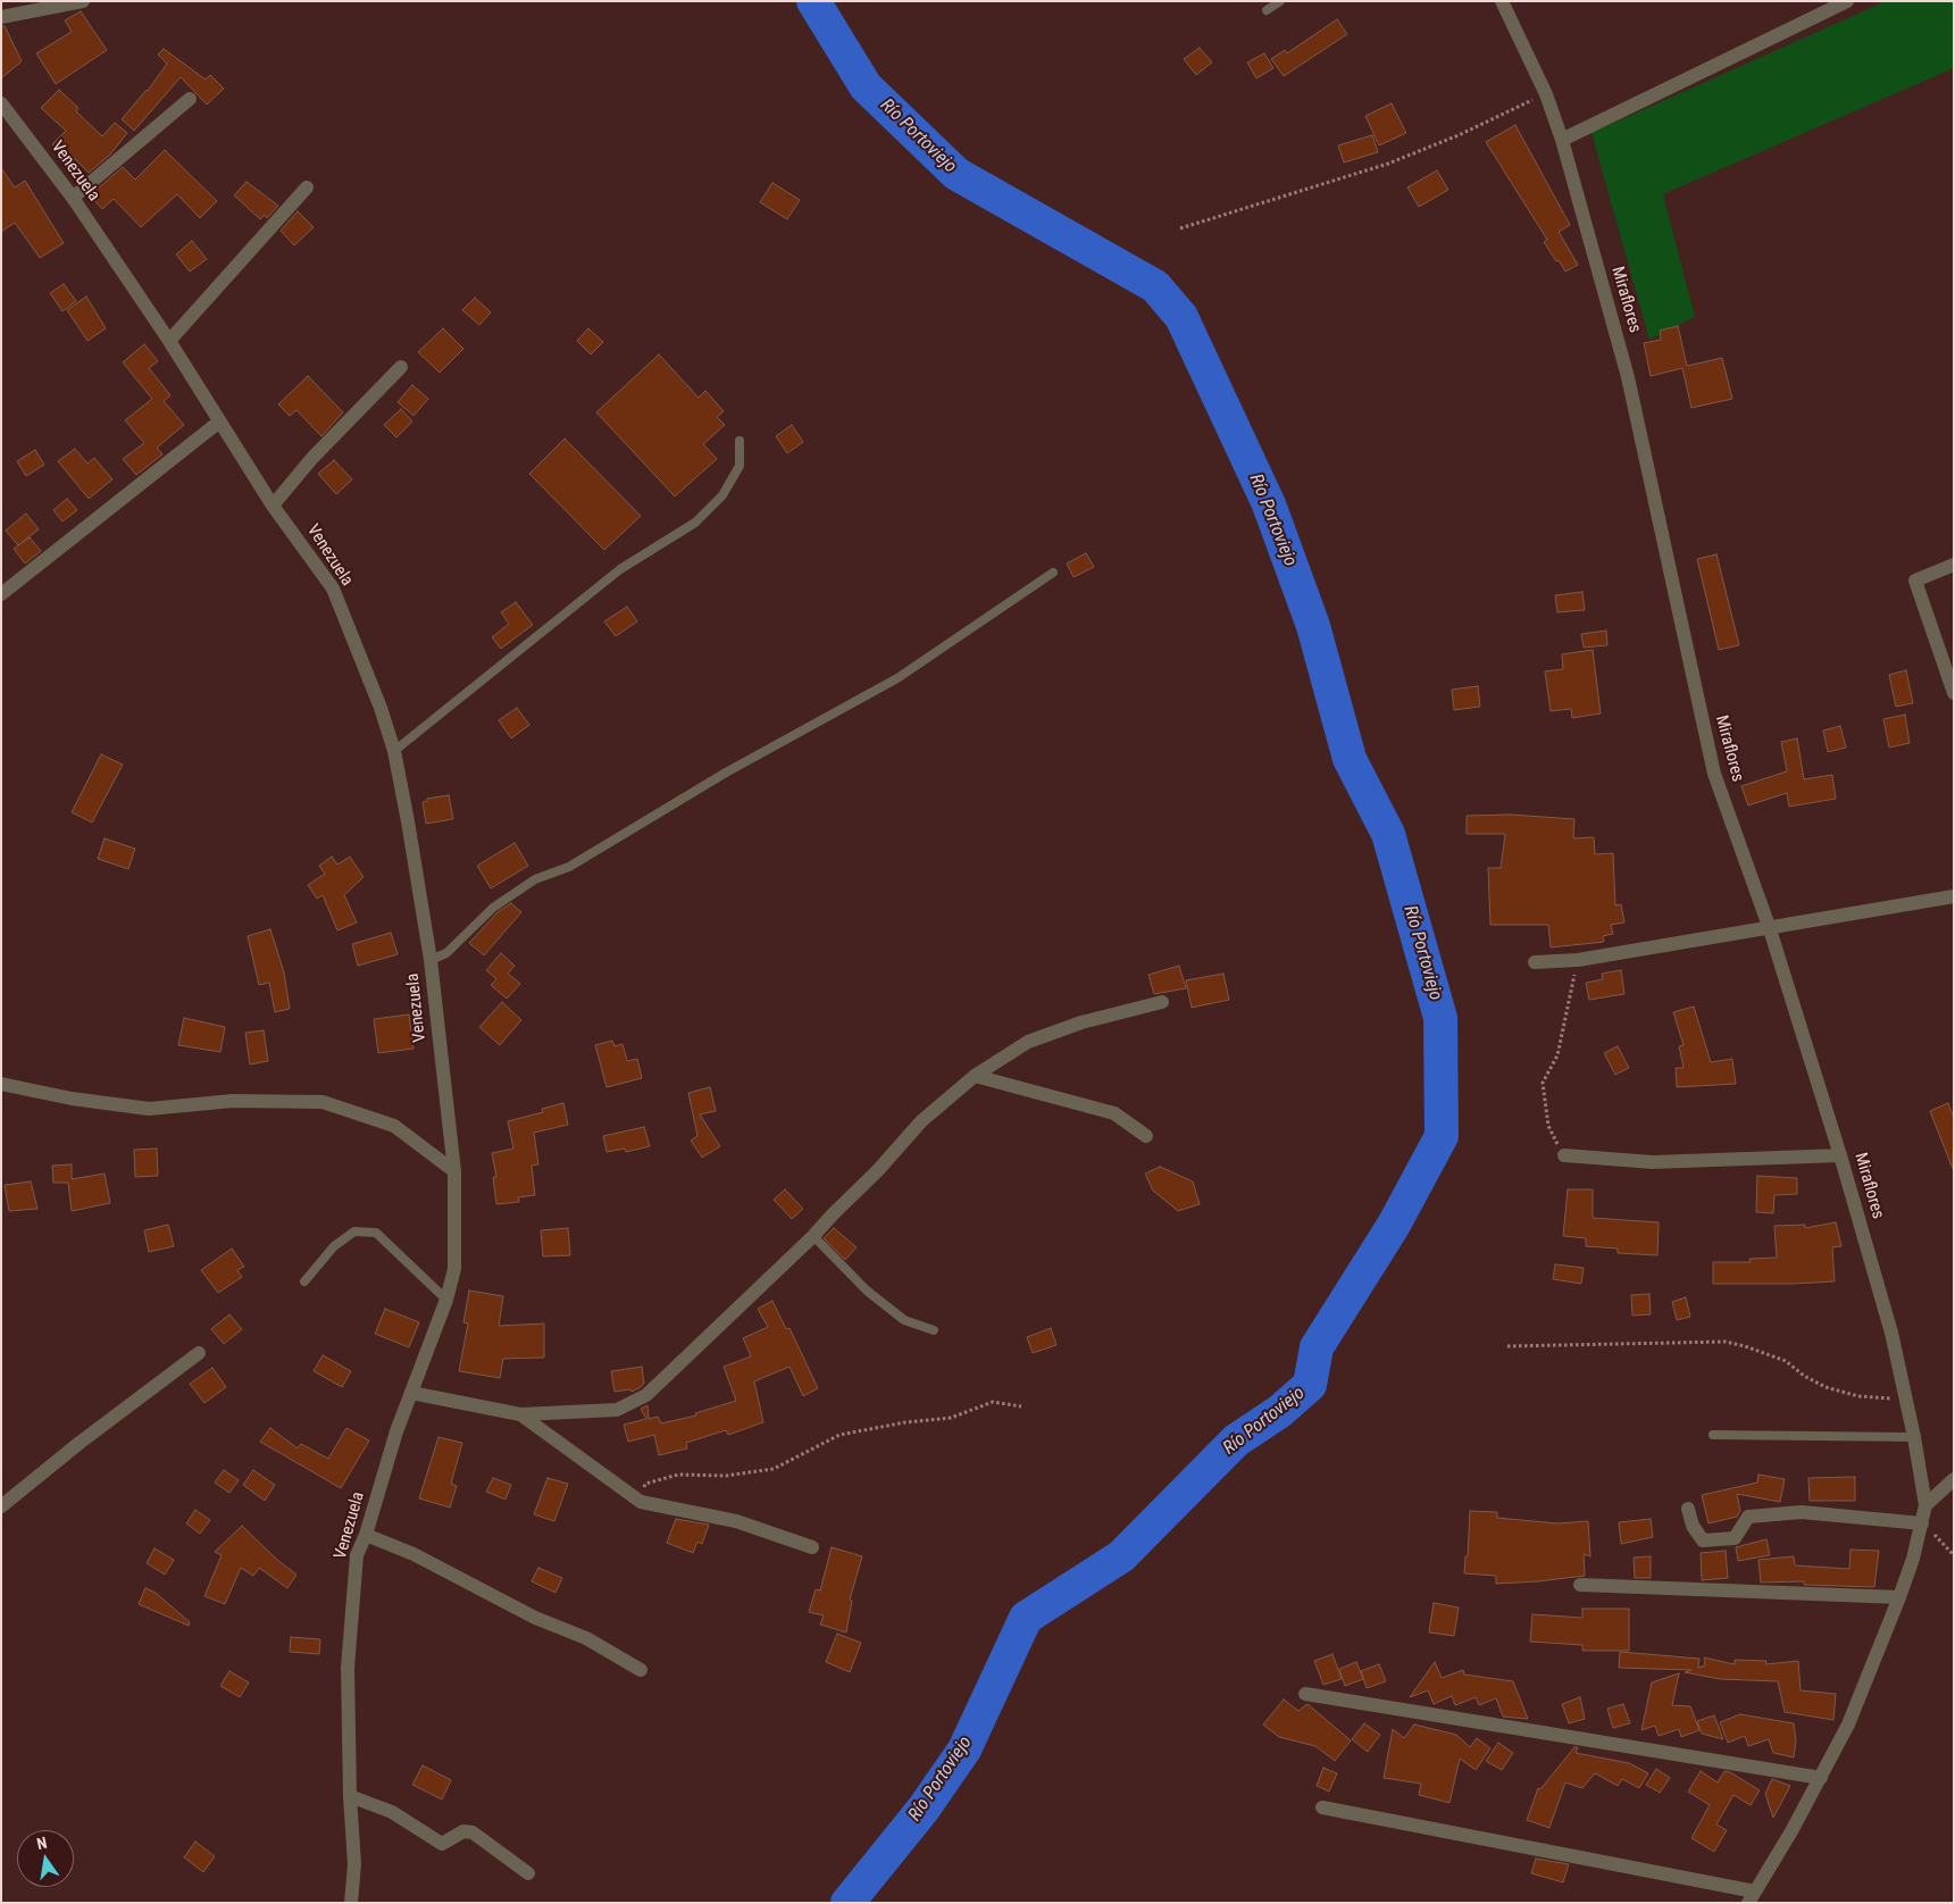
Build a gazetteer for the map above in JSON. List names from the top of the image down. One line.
{"streets":{"street":["Venezuela","Miraflores"]},"water":["Río Portoviejo"],"north":"top"}
